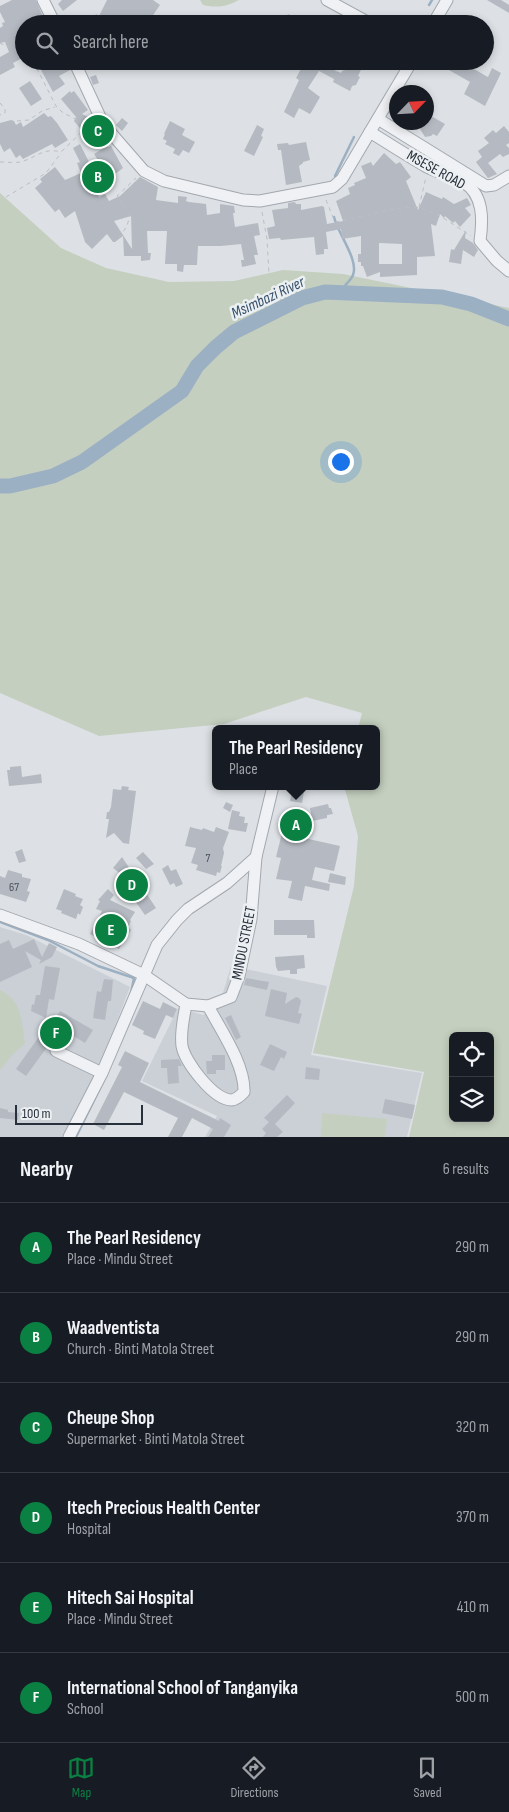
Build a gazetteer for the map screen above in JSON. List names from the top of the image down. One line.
{"streets":{"street":["MSESE ROAD","MINDU STREET"]},"water":["Msimbazi River"],"house_numbers":["7","67"],"scale_bar":"100 m","north":"top right","page":{"search":"Search here","pins":["C","B","A","D","E","F"],"popup":["The Pearl Residency","Place"],"scale":"100 m","heading":["Nearby","6 results"],"list":[{"mark":"A","name":"The Pearl Residency","note":"Place · Mindu Street","value":"290 m"},{"mark":"B","name":"Waadventista","note":"Church · Binti Matola Street","value":"290 m"},{"mark":"C","name":"Cheupe Shop","note":"Supermarket · Binti Matola Street","value":"320 m"},{"mark":"D","name":"Itech Precious Health Center","note":"Hospital","value":"370 m"},{"mark":"E","name":"Hitech Sai Hospital","note":"Place · Mindu Street","value":"410 m"},{"mark":"F","name":"International School of Tanganyika","note":"School","value":"500 m"}],"nav":["Map","Directions","Saved"]}}
